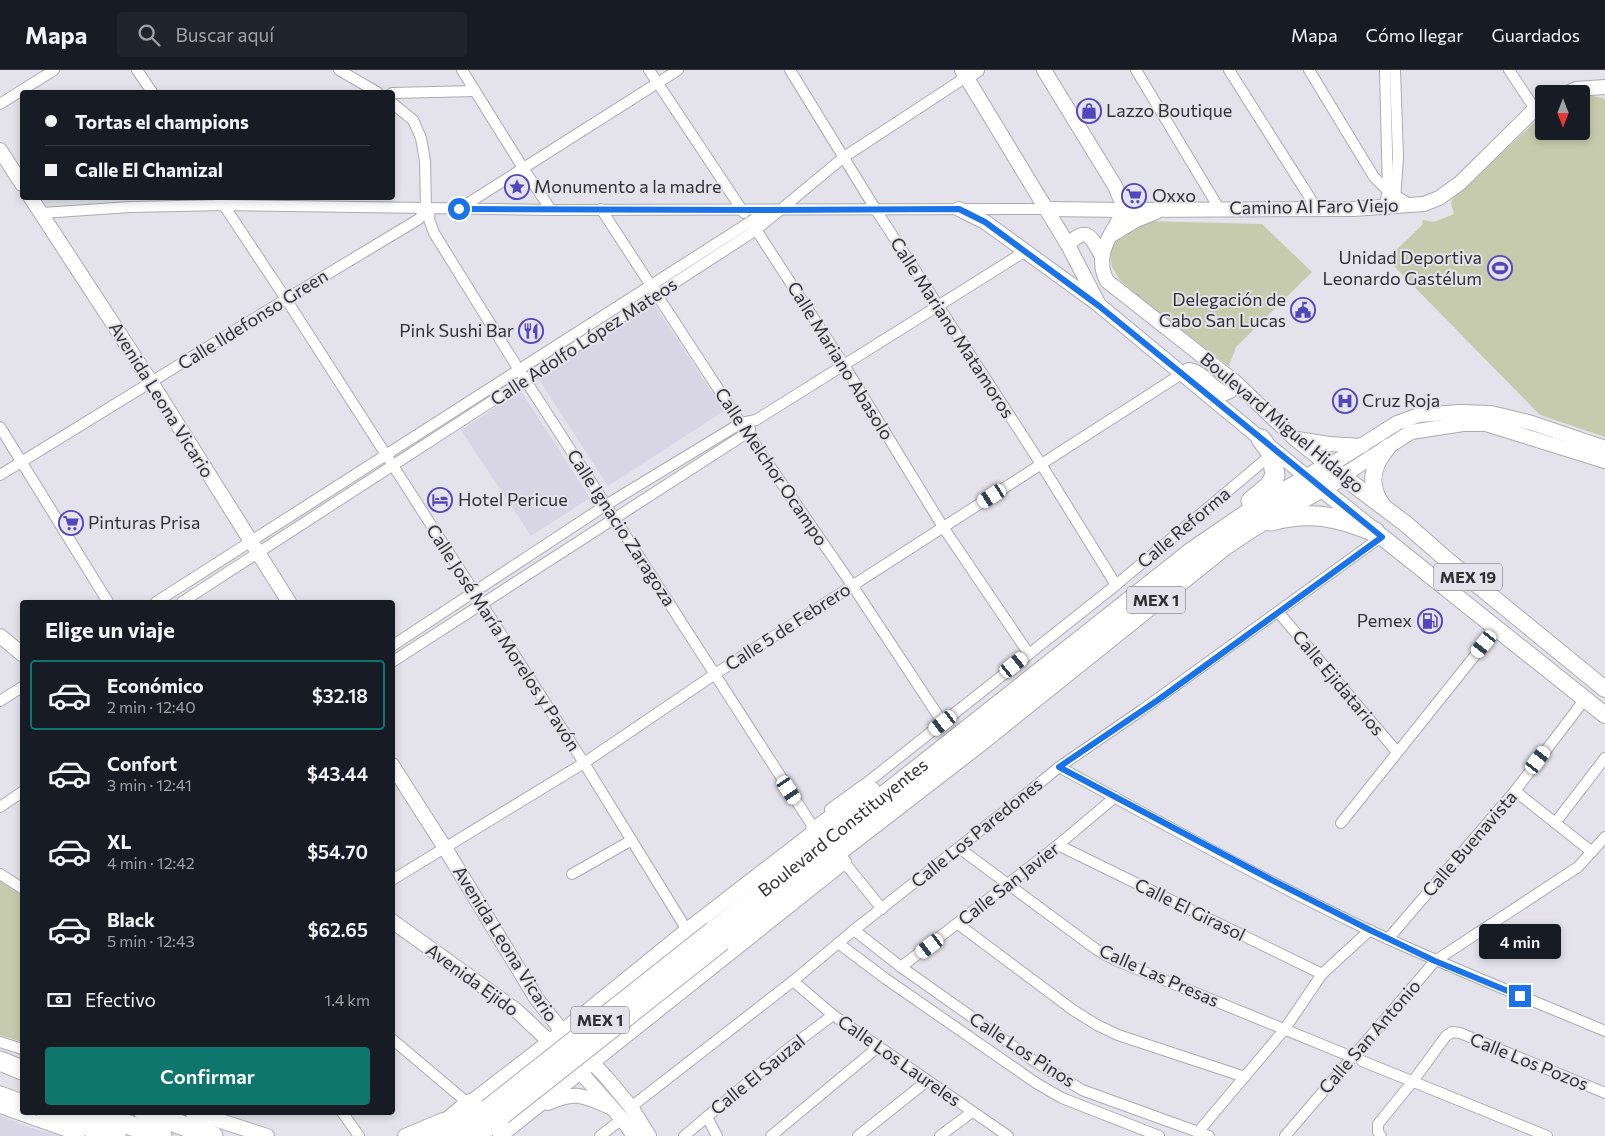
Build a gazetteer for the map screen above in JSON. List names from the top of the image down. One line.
{"streets":{"highway":["MEX 1","Boulevard Constituyentes"],"main road":["Boulevard Miguel Hidalgo","MEX 19"],"street":["Camino Al Faro Viejo","Calle Ildefonso Green","Calle Mariano Matamoros","Calle Adolfo López Mateos","Calle Mariano Abasolo","Avenida Leona Vicario","Calle Melchor Ocampo","Calle Ignacio Zaragoza","Calle Reforma","Calle 5 de Febrero","Calle José María Morelos y Pavón","Calle Ejidatarios","Calle Los Paredones","Calle Buenavista","Calle San Javier","Calle El Girasol","Calle Las Presas","Avenida Ejido","Calle San Antonio","Calle Los Pinos","Calle Los Laureles","Calle Los Pozos","Calle El Sauzal"]},"crossings":[["Camino Al Faro Viejo","Boulevard Miguel Hidalgo"],["Calle Ildefonso Green","Avenida Leona Vicario"],["Calle Ildefonso Green","Calle Ignacio Zaragoza"],["Calle Ildefonso Green","Calle José María Morelos y Pavón"],["Calle Mariano Matamoros","Calle Adolfo López Mateos"],["Calle Mariano Matamoros","Calle Reforma"],["Calle Mariano Matamoros","Calle 5 de Febrero"],["Calle Adolfo López Mateos","Calle Mariano Abasolo"],["Calle Adolfo López Mateos","Avenida Leona Vicario"],["Calle Adolfo López Mateos","Boulevard Miguel Hidalgo"],["Calle Adolfo López Mateos","Calle Melchor Ocampo"],["Calle Adolfo López Mateos","Calle Ignacio Zaragoza"],["Calle Adolfo López Mateos","Calle José María Morelos y Pavón"],["Calle Mariano Abasolo","Calle Reforma"],["Calle Mariano Abasolo","Calle 5 de Febrero"],["Avenida Leona Vicario","Calle 5 de Febrero"],["Avenida Leona Vicario","Boulevard Constituyentes"],["Avenida Leona Vicario","Calle Los Paredones"],["Avenida Leona Vicario","Avenida Ejido"],["Boulevard Miguel Hidalgo","Calle Reforma"],["Boulevard Miguel Hidalgo","Calle 5 de Febrero"],["Boulevard Miguel Hidalgo","Boulevard Constituyentes"],["Boulevard Miguel Hidalgo","Calle Los Paredones"],["Boulevard Miguel Hidalgo","Calle Buenavista"],["Calle Melchor Ocampo","Calle Reforma"],["Calle Melchor Ocampo","Calle 5 de Febrero"],["Calle Ignacio Zaragoza","Calle Reforma"],["Calle Ignacio Zaragoza","Calle 5 de Febrero"],["Calle Ignacio Zaragoza","Boulevard Constituyentes"],["Calle Reforma","Boulevard Constituyentes"],["MEX 1","Boulevard Constituyentes"],["Calle 5 de Febrero","Calle José María Morelos y Pavón"],["Calle José María Morelos y Pavón","Boulevard Constituyentes"],["Calle Ejidatarios","Calle Los Paredones"],["Boulevard Constituyentes","Avenida Ejido"],["Calle Los Paredones","Calle Las Presas"],["Calle Los Paredones","Calle Los Pinos"],["Calle Los Paredones","Calle Los Laureles"],["Calle San Javier","Calle El Girasol"],["Calle San Javier","Calle Las Presas"],["Calle San Javier","Calle Los Pinos"],["Calle Las Presas","Calle San Antonio"],["Calle Las Presas","Calle Los Pozos"],["Calle Los Laureles","Calle El Sauzal"]],"places":{"shop":["Lazzo Boutique"],"place":["Monumento a la madre"],"supermarket":["Oxxo","Pinturas Prisa"],"sports":["Unidad Deportiva Leonardo Gastélum"],"public building":["Delegación de Cabo San Lucas"],"restaurant":["Pink Sushi Bar"],"hospital":["Cruz Roja"],"hotel":["Hotel Pericue"],"fuel station":["Pemex"]},"north":"bottom","page":{"header":"Mapa","search":"Buscar aquí","nav":["Mapa","Cómo llegar","Guardados"],"banner":["Tortas el champions","Calle El Chamizal"],"heading":"Elige un viaje","list":[{"name":"Económico","note":"2 min · 12:40","value":"$32.18"},{"name":"Confort","note":"3 min · 12:41","value":"$43.44"},{"name":"XL","note":"4 min · 12:42","value":"$54.70"},{"name":"Black","note":"5 min · 12:43","value":"$62.65"}],"bubble":"4 min","pay":["Efectivo","1.4 km"],"buttons":"Confirmar"}}
